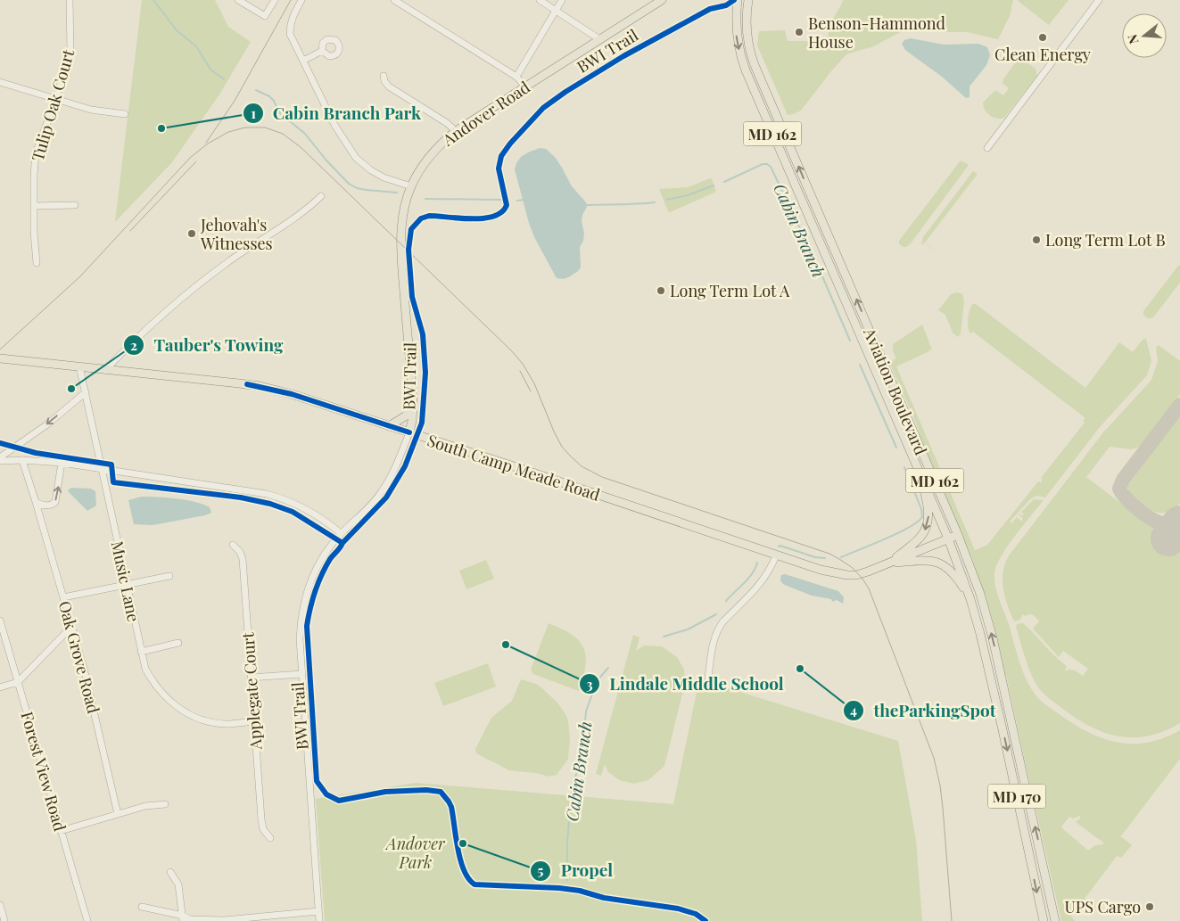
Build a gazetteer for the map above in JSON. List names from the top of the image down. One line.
{"streets":{"main road":["Andover Road","MD 162","Aviation Boulevard","South Camp Meade Road","MD 170"],"street":["Tulip Oak Court","Music Lane","Oak Grove Road","Applegate Court","Forest View Road"],"cycle path":["BWI Trail"]},"crossings":[["Andover Road","South Camp Meade Road"],["Aviation Boulevard","MD 170"],["South Camp Meade Road","Music Lane"],["South Camp Meade Road","MD 170"],["Music Lane","Applegate Court"]],"water":["Cabin Branch"],"parks":["Andover Park"],"places":["Benson-Hammond House","Clean Energy","Cabin Branch Park","Jehovah's Witnesses","Long Term Lot B","Long Term Lot A","Tauber's Towing","Lindale Middle School","theParkingSpot","Propel","UPS Cargo"],"north":"left"}
